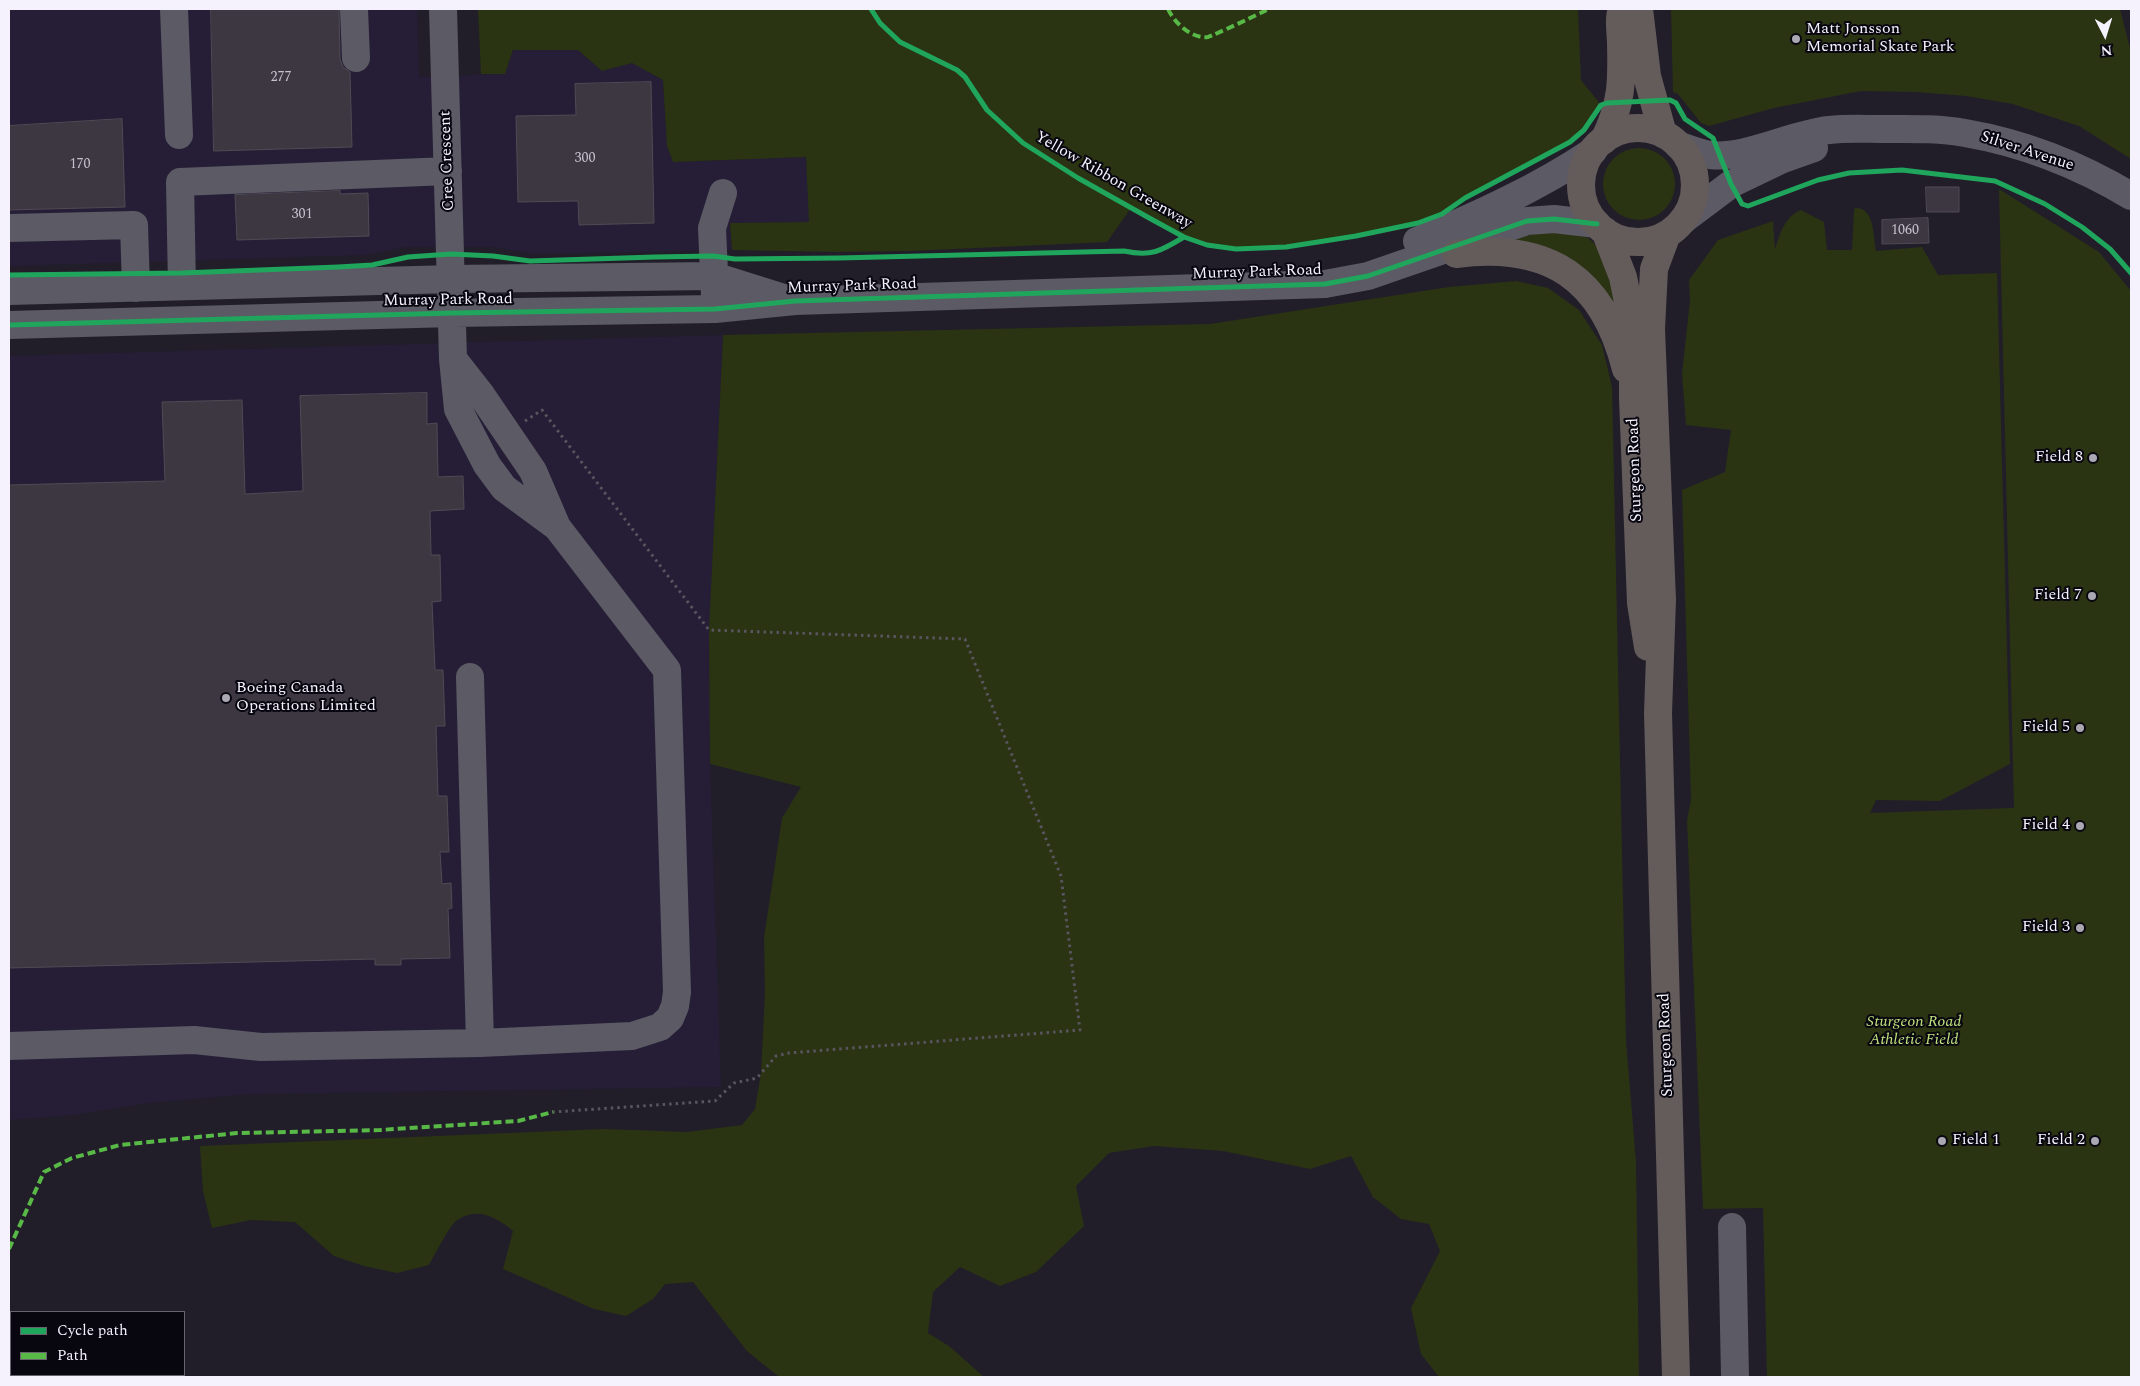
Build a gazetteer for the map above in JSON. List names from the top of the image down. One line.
{"streets":{"main road":["Sturgeon Road"],"street":["Silver Avenue","Cree Crescent","Murray Park Road"],"cycle path":["Yellow Ribbon Greenway"]},"crossings":[["Silver Avenue","Murray Park Road"],["Silver Avenue","Sturgeon Road"],["Cree Crescent","Murray Park Road"],["Murray Park Road","Sturgeon Road"]],"parks":["Sturgeon Road Athletic Field"],"places":["Matt Jonsson Memorial Skate Park","Field 8","Field 7","Boeing Canada Operations Limited","Field 5","Field 4","Field 3","Field 1","Field 2"],"house_numbers":["277","300","170","301","1060"],"legend":["Cycle path","Path"],"north":"bottom"}
